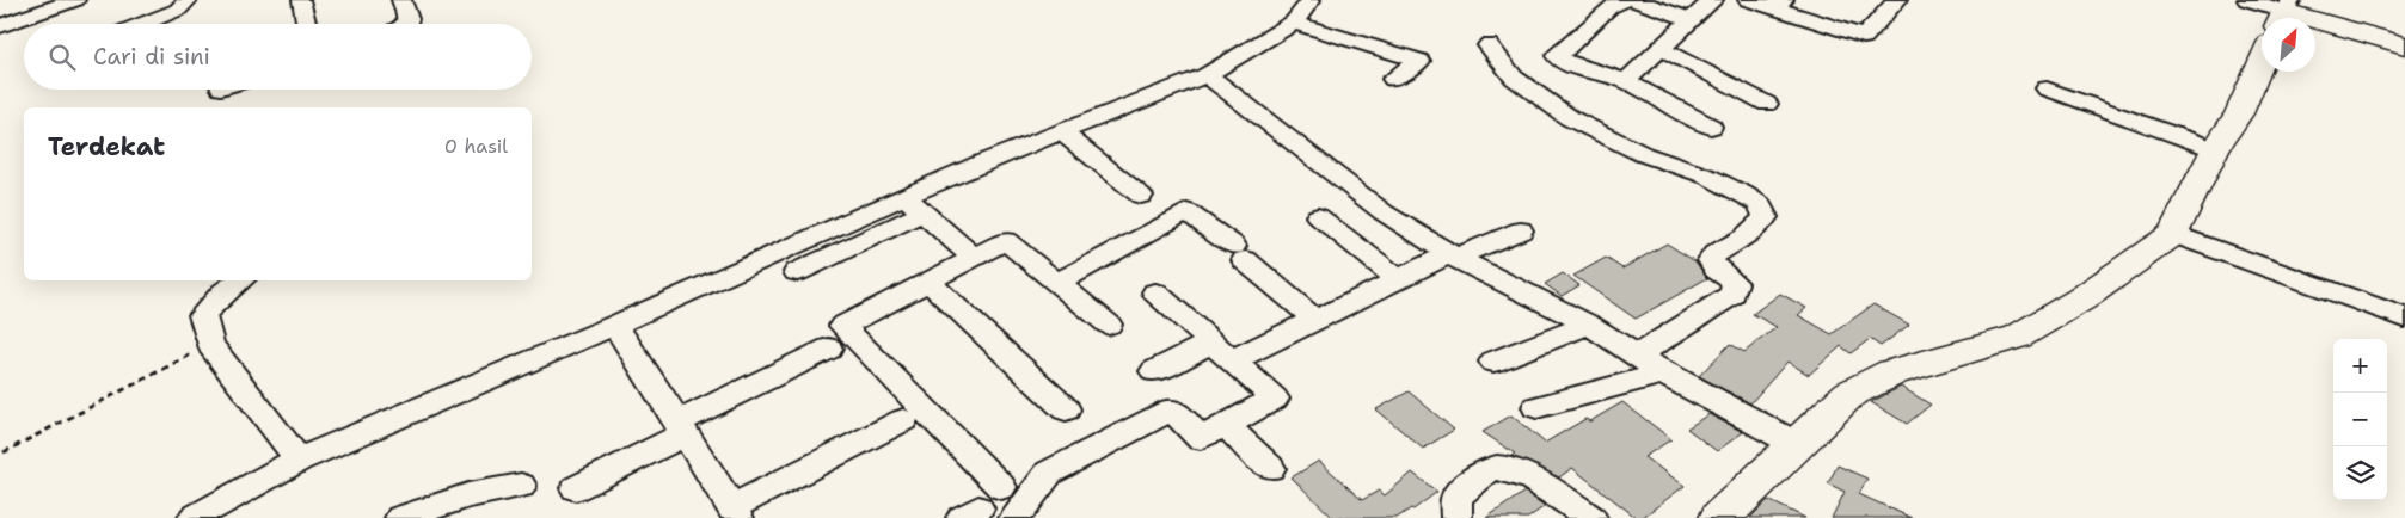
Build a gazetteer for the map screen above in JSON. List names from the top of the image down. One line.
{"north":"top right","page":{"search":"Cari di sini","heading":["Terdekat","0 hasil"],"map_buttons":["+","−"]}}
